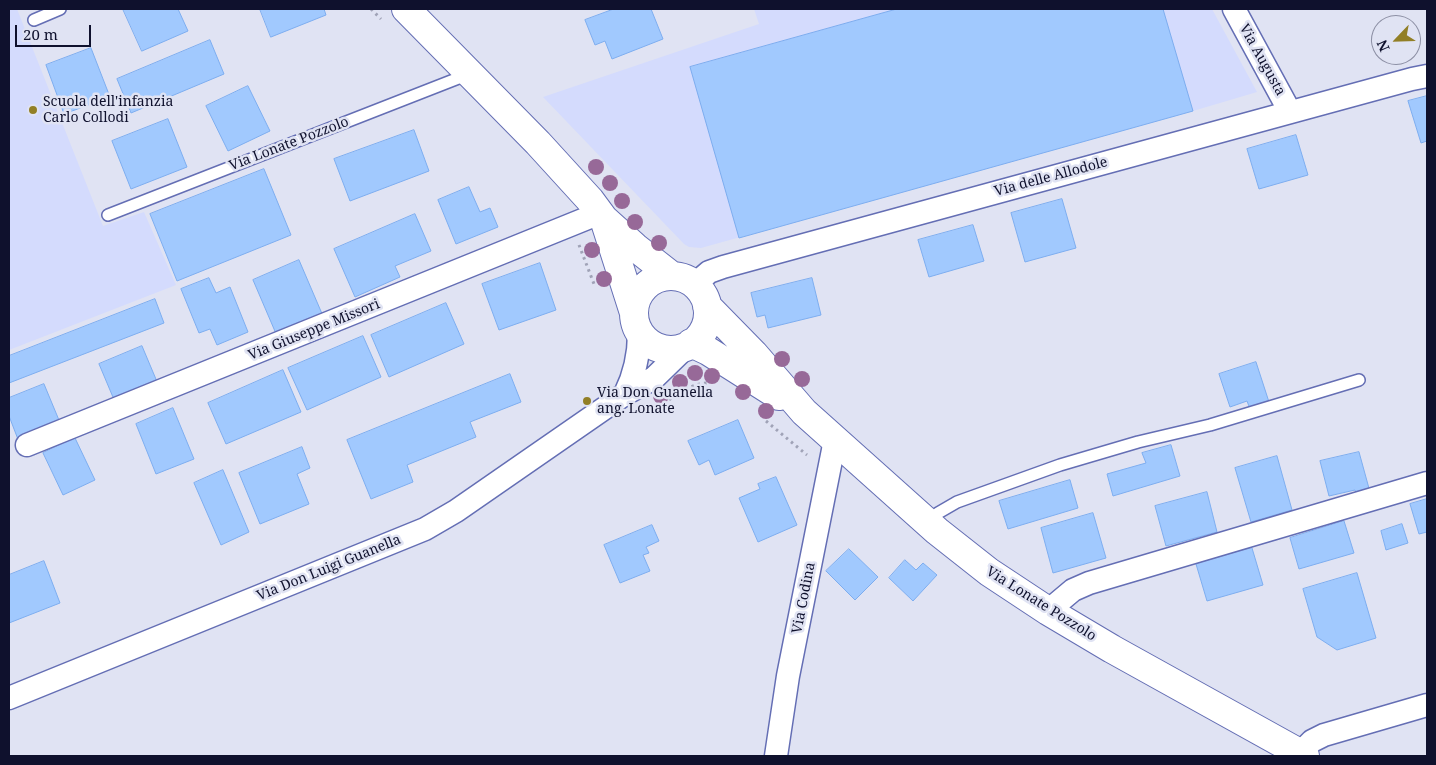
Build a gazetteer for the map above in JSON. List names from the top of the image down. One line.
{"streets":{"street":["Via Augusta","Via Lonate Pozzolo","Via delle Allodole","Via Giuseppe Missori","Via Don Luigi Guanella","Via Codina"]},"crossings":[["Via Augusta","Via delle Allodole"],["Via Lonate Pozzolo","Via Codina"],["Via delle Allodole","Via Don Luigi Guanella"]],"places":["Scuola dell'infanzia Carlo Collodi","Via Don Guanella ang. Lonate"],"scale_bar":"20 m","north":"bottom left"}
